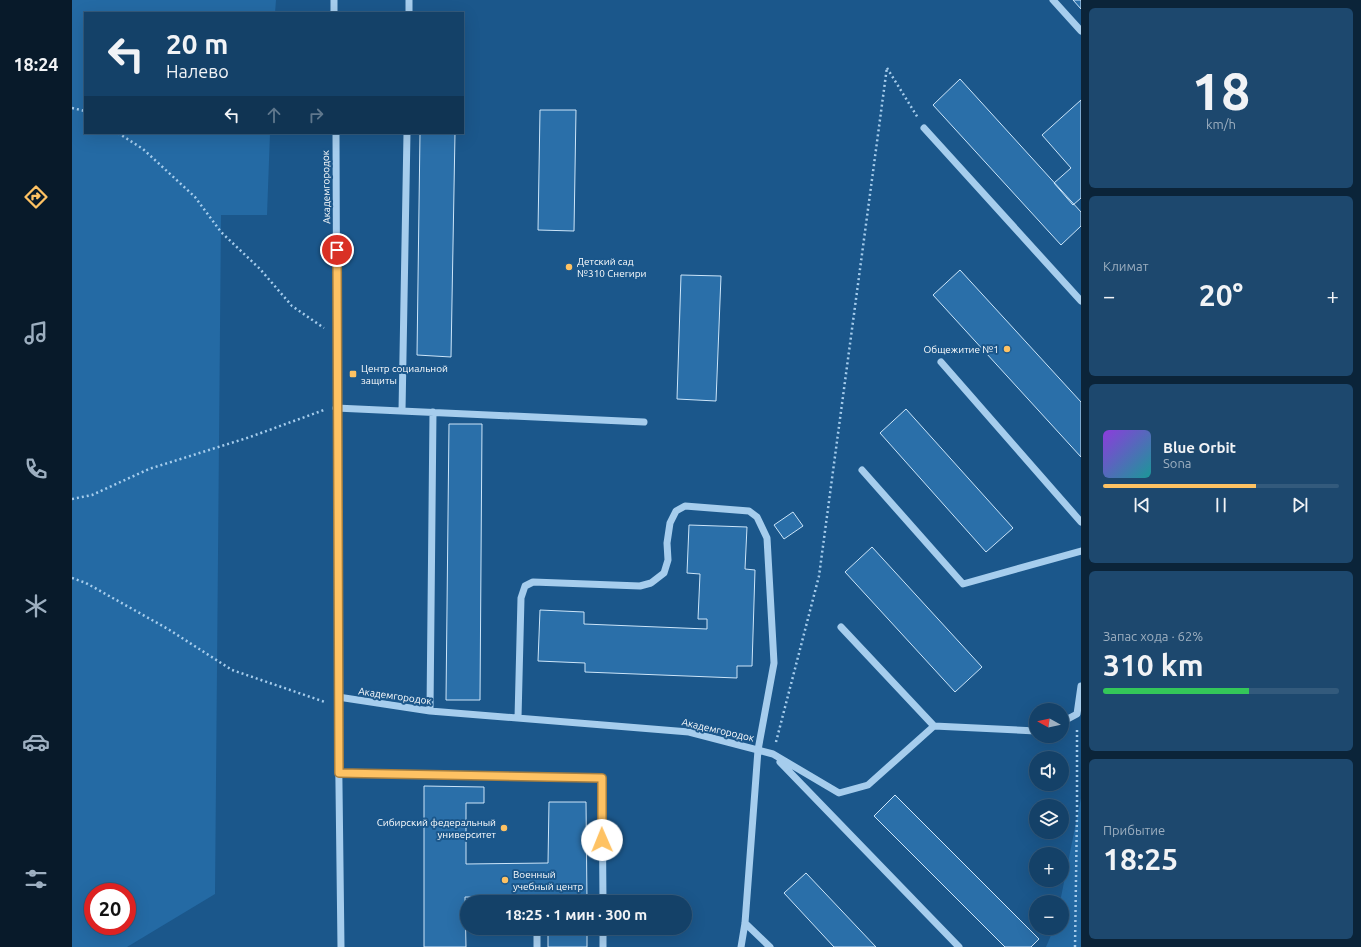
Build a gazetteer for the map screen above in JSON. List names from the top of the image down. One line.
{"streets":{"street":["Академгородок"]},"places":{"other":["Детский сад №310 Снегири","Общежитие №1","Сибирский федеральный университет","Военный учебный центр"],"transit":["Центр социальной защиты"]},"north":"left","page":{"tabs":"18:24","tile":[["18","km/h"],"Климат",["Запас хода · 62%","310 km"],["Прибытие","18:25"]],"turn":["20 m","Налево"],"heat":["−","20°","+"],"song":["Blue Orbit","Sona"],"map_buttons":["+","−"],"limit":"20","trip":"18:25 · 1 мин · 300 m"}}
